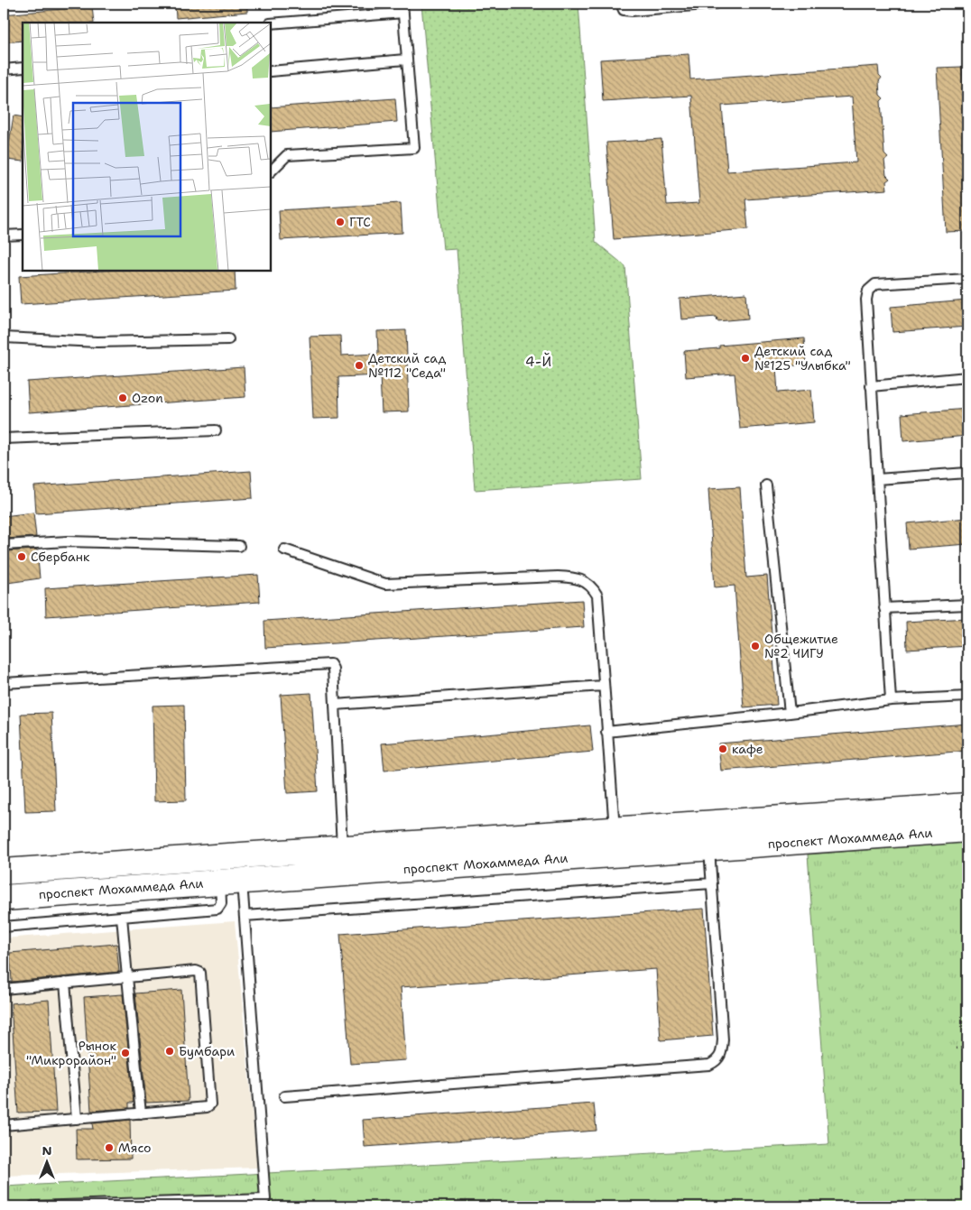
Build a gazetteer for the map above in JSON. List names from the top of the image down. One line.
{"streets":{"main road":["проспект Мохаммеда Али"]},"districts":["4-Й"],"places":["ГТС","Детский сад №125 \"Улыбка\"","Детский сад №112 \"Седа\"","Ozon","Сбербанк","Общежитие №2 ЧИГУ","кафе","Бумбари","Рынок \"Микрорайон\"","Мясо"],"north":"top"}
